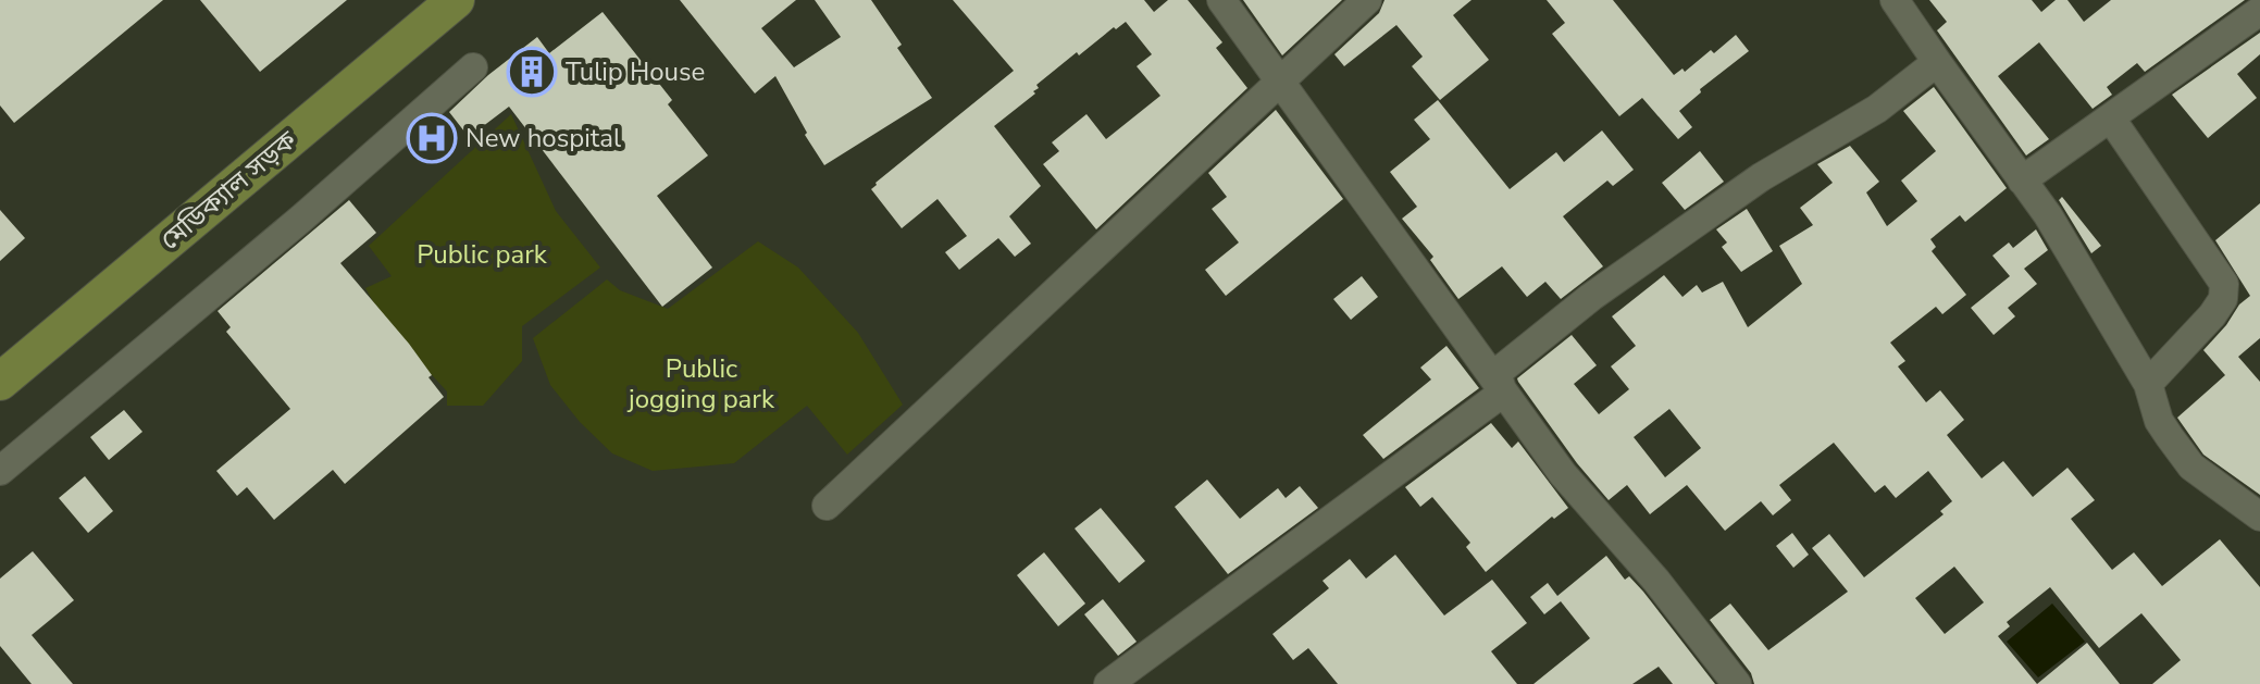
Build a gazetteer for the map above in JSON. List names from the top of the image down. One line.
{"streets":{"main road":["মেডিক্যাল সড়ক"]},"parks":["Public park","Public jogging park"],"places":{"building":["Tulip House"],"hospital":["New hospital"]}}
